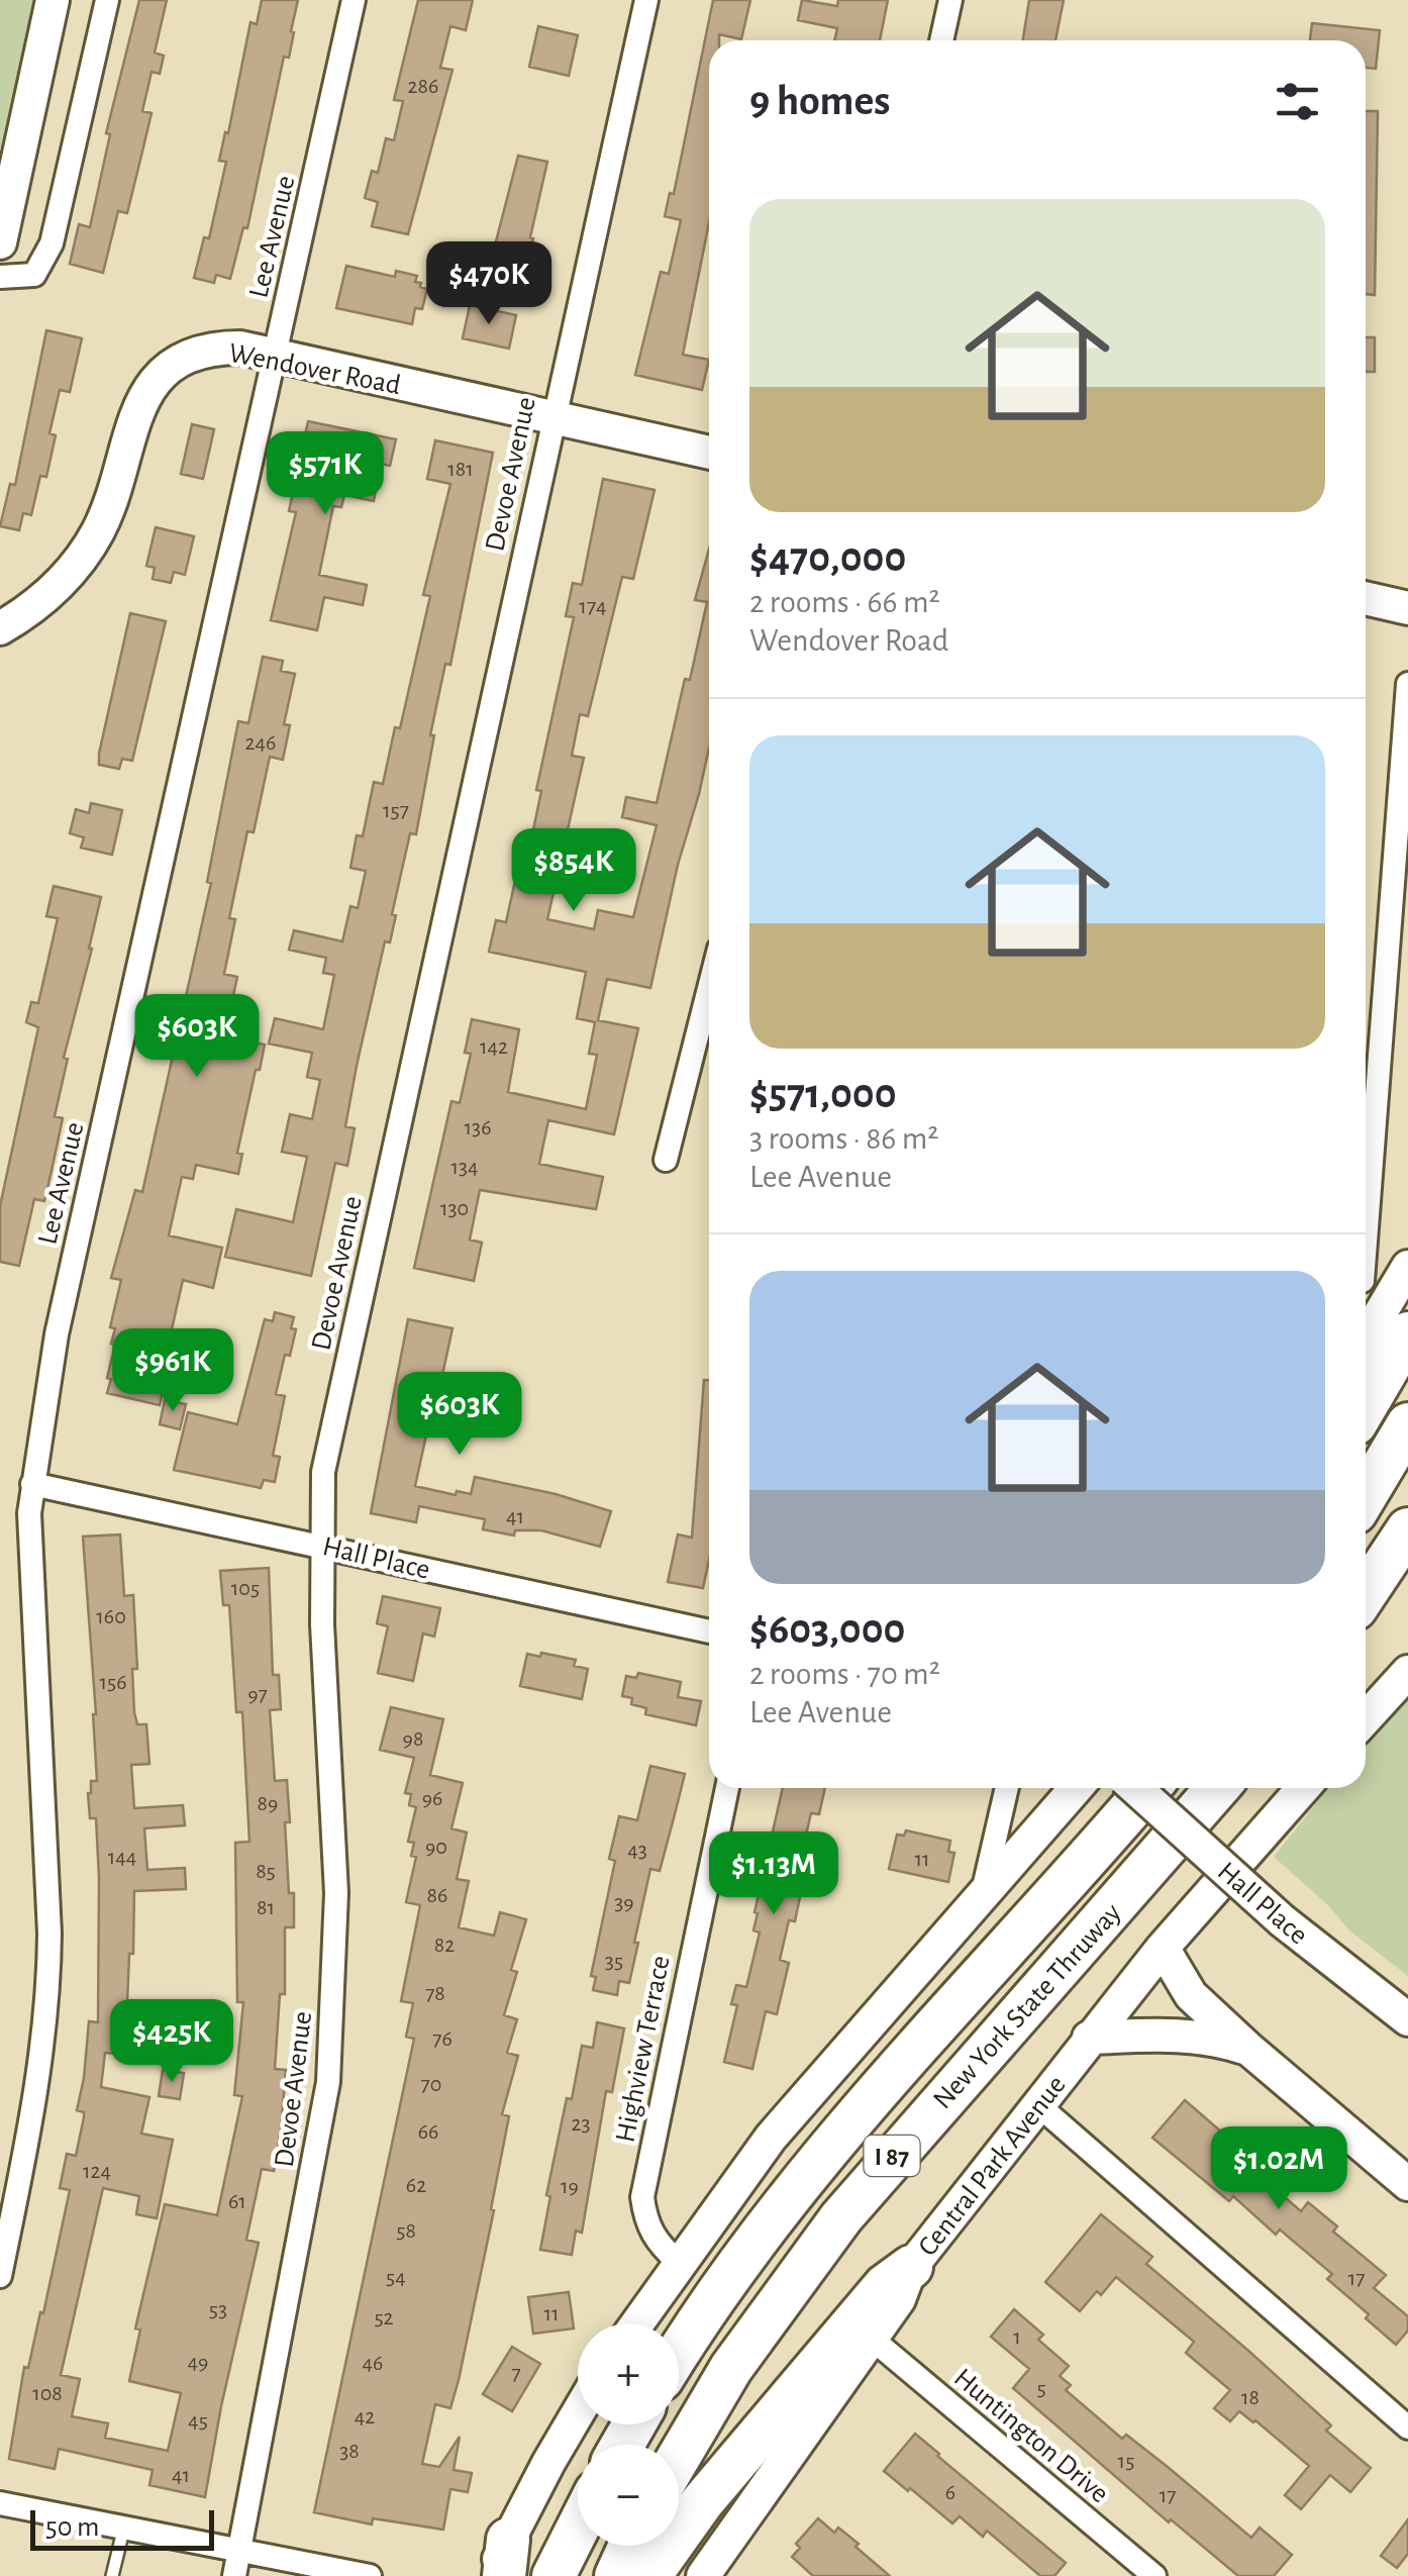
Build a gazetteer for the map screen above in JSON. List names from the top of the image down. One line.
{"streets":{"highway":["New York State Thruway","I 87"],"main road":["Wendover Road","Hall Place","Central Park Avenue"],"street":["Lee Avenue","Devoe Avenue","Highview Terrace","Huntington Drive"]},"crossings":[["Lee Avenue","Wendover Road"],["Lee Avenue","Hall Place"],["Wendover Road","Devoe Avenue"],["Devoe Avenue","Hall Place"],["Central Park Avenue","Huntington Drive"]],"house_numbers":["286","181","174","246","157","142","136","134","130","41","105","160","156","97","98","96","89","90","43","144","11","85","86","39","81","82","35","78","76","70","23","66","124","62","19","61","58","54","17","53","11","52","1","49","46","7","5","108","18","42","45","38","15","41","6","17"],"scale_bar":"50 m","page":{"heading":"9 homes","list":[{"name":"$470,000","note":"2 rooms · 66 m² · Wendover Road"},{"name":"$571,000","note":"3 rooms · 86 m² · Lee Avenue"},{"name":"$603,000","note":"2 rooms · 70 m² · Lee Avenue"}],"price":["$470K","$571K","$854K","$603K","$961K","$603K","$1.13M","$425K","$1.02M"],"map_buttons":["+","−"],"scale":"50 m"}}
